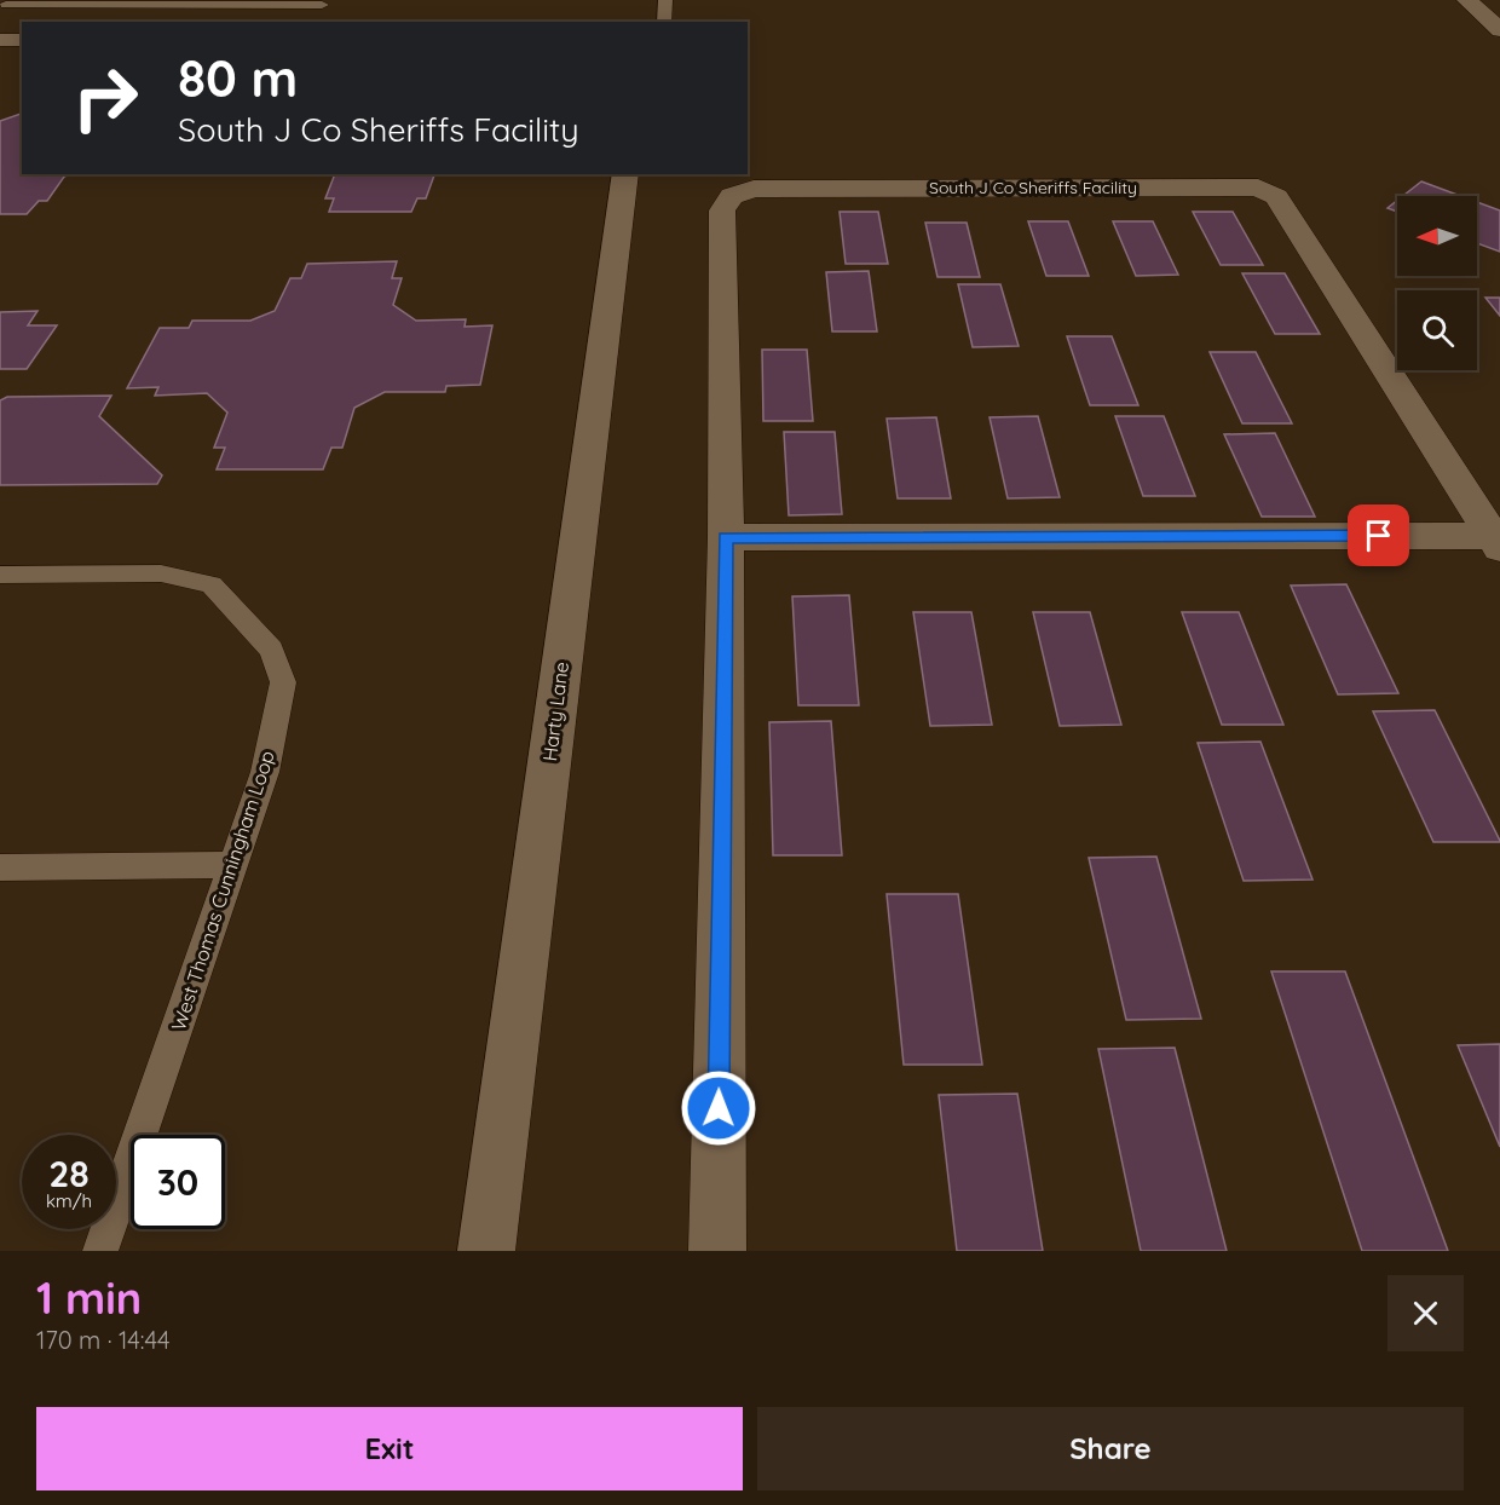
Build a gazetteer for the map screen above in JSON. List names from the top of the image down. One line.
{"streets":{"street":["South J Co Sheriffs Facility","Harty Lane"],"lane":["West Thomas Cunningham Loop"]},"north":"left","page":{"turn":["80 m","South J Co Sheriffs Facility"],"speed":"28 km/h","limit":"30","heading":["1 min","170 m · 14:44"],"buttons":["Exit","Share"]}}
